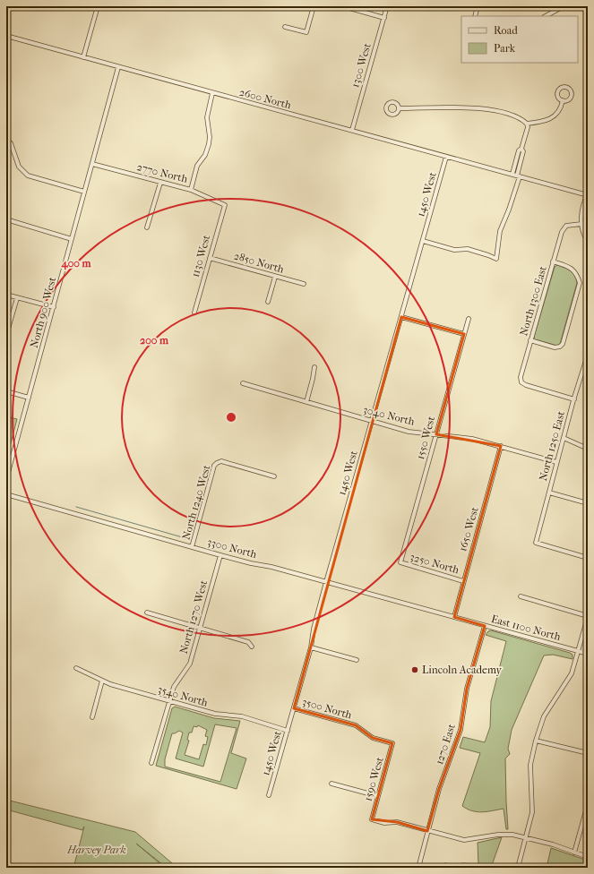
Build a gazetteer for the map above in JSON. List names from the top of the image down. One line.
{"streets":{"street":["1300 West","2600 North","2770 North","1450 West","1130 West","2850 North","North 1300 East","North 900 West","3040 North","1550 West","North 1250 East","North 1240 West","1650 West","3300 North","3250 North","North 1270 West","East 1100 North","3540 North","3500 North","1270 East","1590 West"]},"crossings":[["1300 West","2600 North"],["2600 North","1450 West"],["2600 North","North 900 West"],["2770 North","1130 West"],["2770 North","North 900 West"],["1450 West","3040 North"],["1450 West","3300 North"],["1450 West","3540 North"],["1450 West","3500 North"],["1130 West","2850 North"],["North 1300 East","North 1250 East"],["3040 North","1550 West"],["3040 North","North 1250 East"],["3040 North","1650 West"],["1550 West","3250 North"],["North 1240 West","3300 North"],["1650 West","3300 North"],["1650 West","3250 North"],["1650 West","East 1100 North"],["3300 North","North 1270 West"],["3300 North","East 1100 North"],["North 1270 West","3540 North"],["East 1100 North","1270 East"],["3500 North","1590 West"],["1270 East","1590 West"]],"parks":["Harvey Park"],"places":["Lincoln Academy"],"legend":["Road","Park"],"rings":["400 m","200 m"]}
